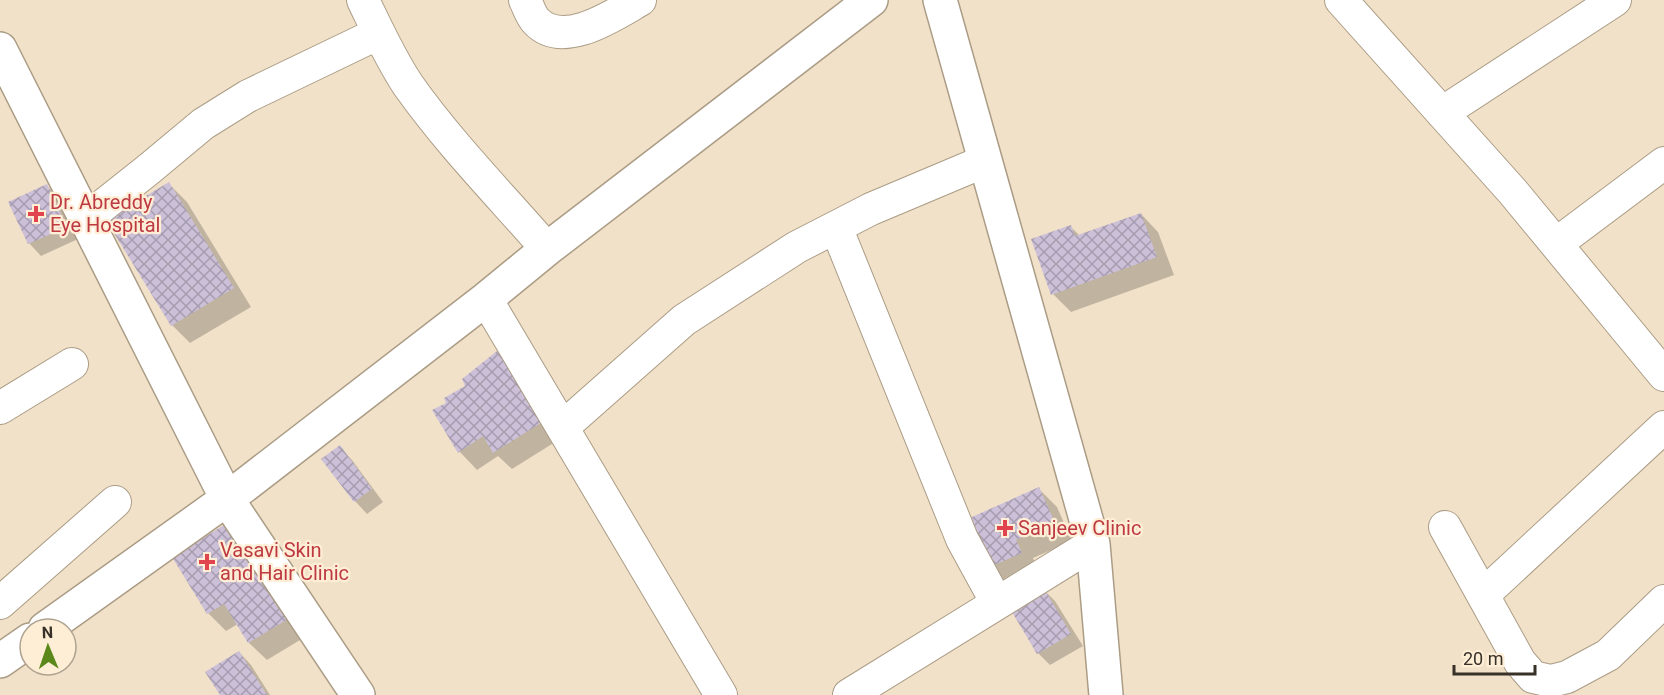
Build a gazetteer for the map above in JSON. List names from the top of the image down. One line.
{"places":{"health":["Dr. Abreddy Eye Hospital","Sanjeev Clinic","Vasavi Skin and Hair Clinic"]},"scale_bar":"20 m","north":"top"}
